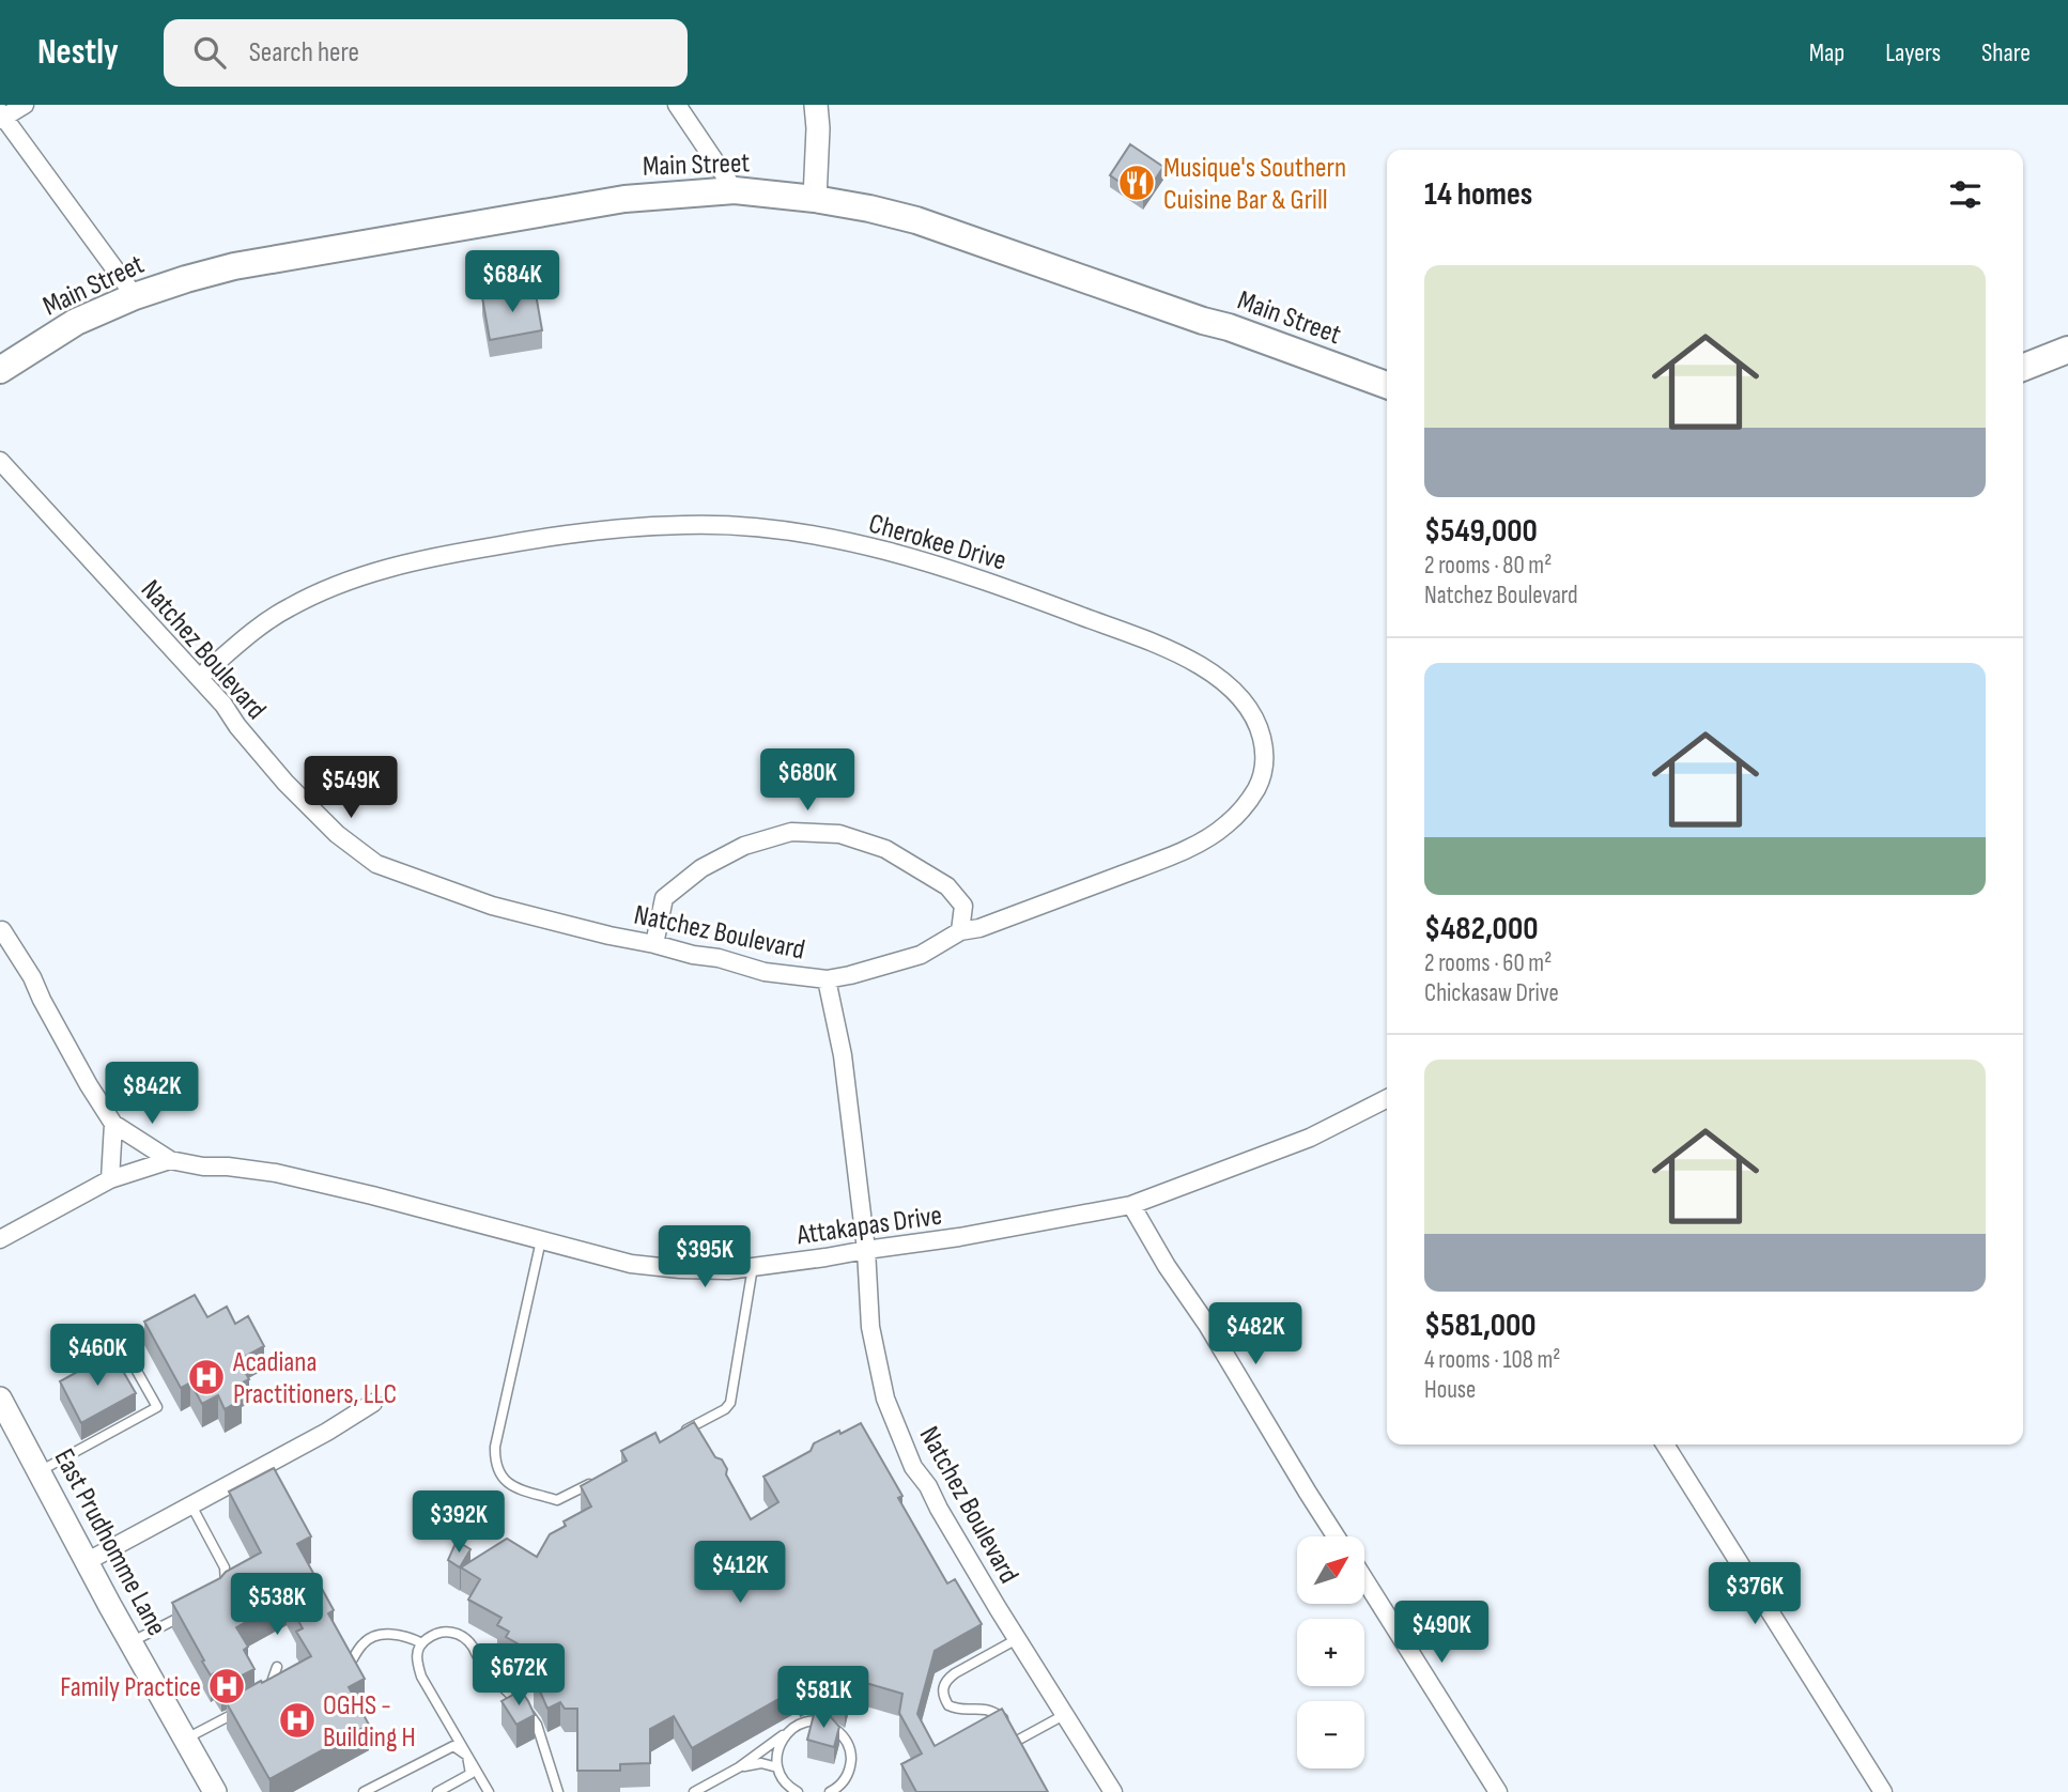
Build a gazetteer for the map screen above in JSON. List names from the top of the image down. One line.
{"streets":{"main road":["Main Street"],"street":["Cherokee Drive","Natchez Boulevard","Attakapas Drive","East Prudhomme Lane"]},"crossings":[["Cherokee Drive","Natchez Boulevard"],["Natchez Boulevard","Attakapas Drive"]],"places":{"restaurant":["Musique's Southern Cuisine Bar & Grill"],"hospital":["Acadiana Practitioners, LLC","Family Practice","OGHS - Building H"]},"north":"top right","page":{"header":"Nestly","search":"Search here","nav":["Map","Layers","Share"],"heading":"14 homes","list":[{"name":"$549,000","note":"2 rooms · 80 m² · Natchez Boulevard"},{"name":"$482,000","note":"2 rooms · 60 m² · Chickasaw Drive"},{"name":"$581,000","note":"4 rooms · 108 m² · House"}],"price":["$684K","$680K","$549K","$842K","$395K","$482K","$460K","$392K","$412K","$376K","$538K","$490K","$672K","$581K"],"map_buttons":["+","−"]}}
